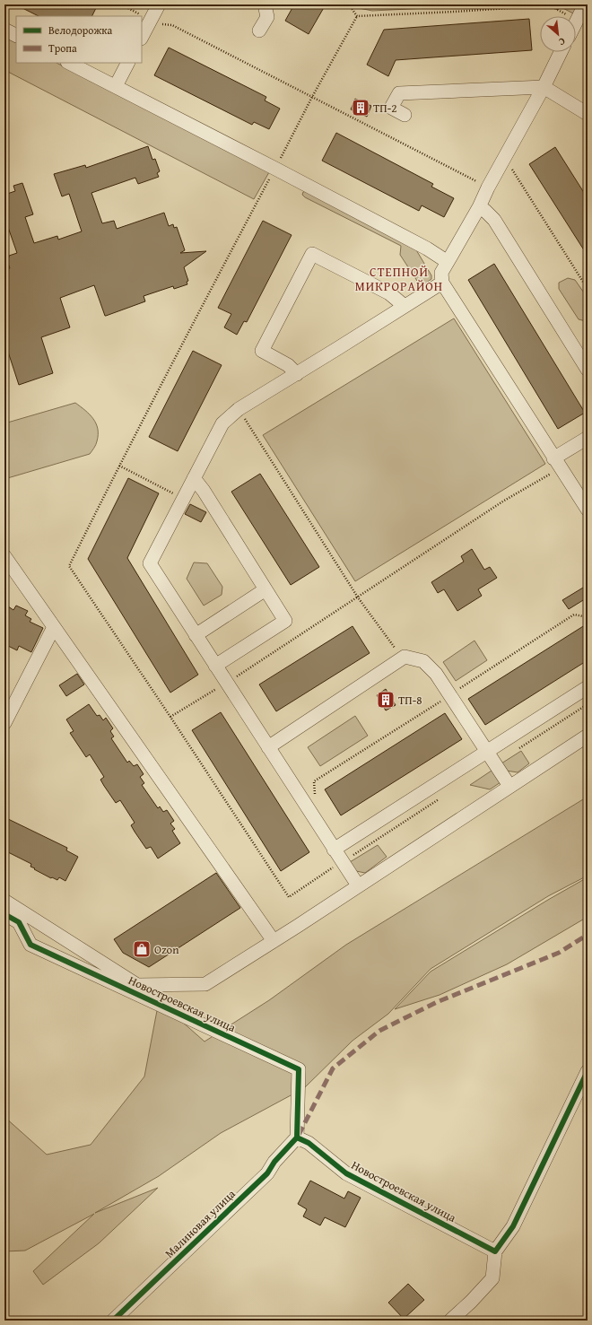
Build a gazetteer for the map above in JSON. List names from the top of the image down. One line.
{"streets":{"street":["Новостроевская улица","Малиновая улица"]},"crossings":[["Новостроевская улица","Малиновая улица"]],"districts":["СТЕПНОЙ МИКРОРАЙОН"],"places":{"building":["ТП-2","ТП-8"],"shop":["Ozon"]},"legend":["Велодорожка","Тропа"],"north":"bottom right"}
